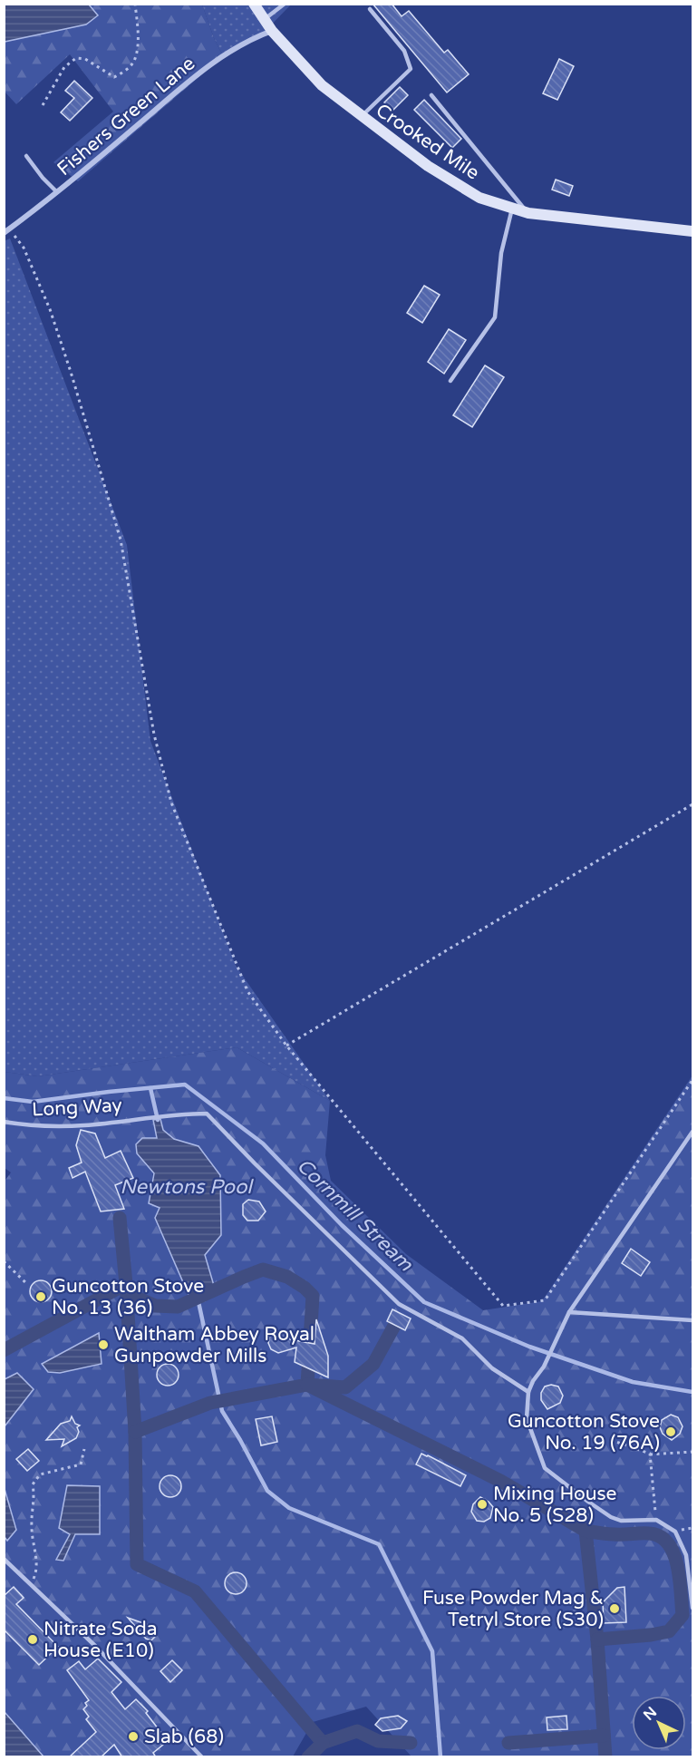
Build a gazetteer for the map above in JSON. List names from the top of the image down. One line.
{"streets":{"main road":["Crooked Mile"],"street":["Fishers Green Lane"],"lane":["Long Way"]},"crossings":[["Fishers Green Lane","Crooked Mile"]],"water":["Newtons Pool","Cornmill Stream"],"places":["Guncotton Stove No. 13 (36)","Waltham Abbey Royal Gunpowder Mills","Guncotton Stove No. 19 (76A)","Mixing House No. 5 (S28)","Fuse Powder Mag & Tetryl Store (S30)","Nitrate Soda House (E10)","Slab (68)"],"north":"top left"}
